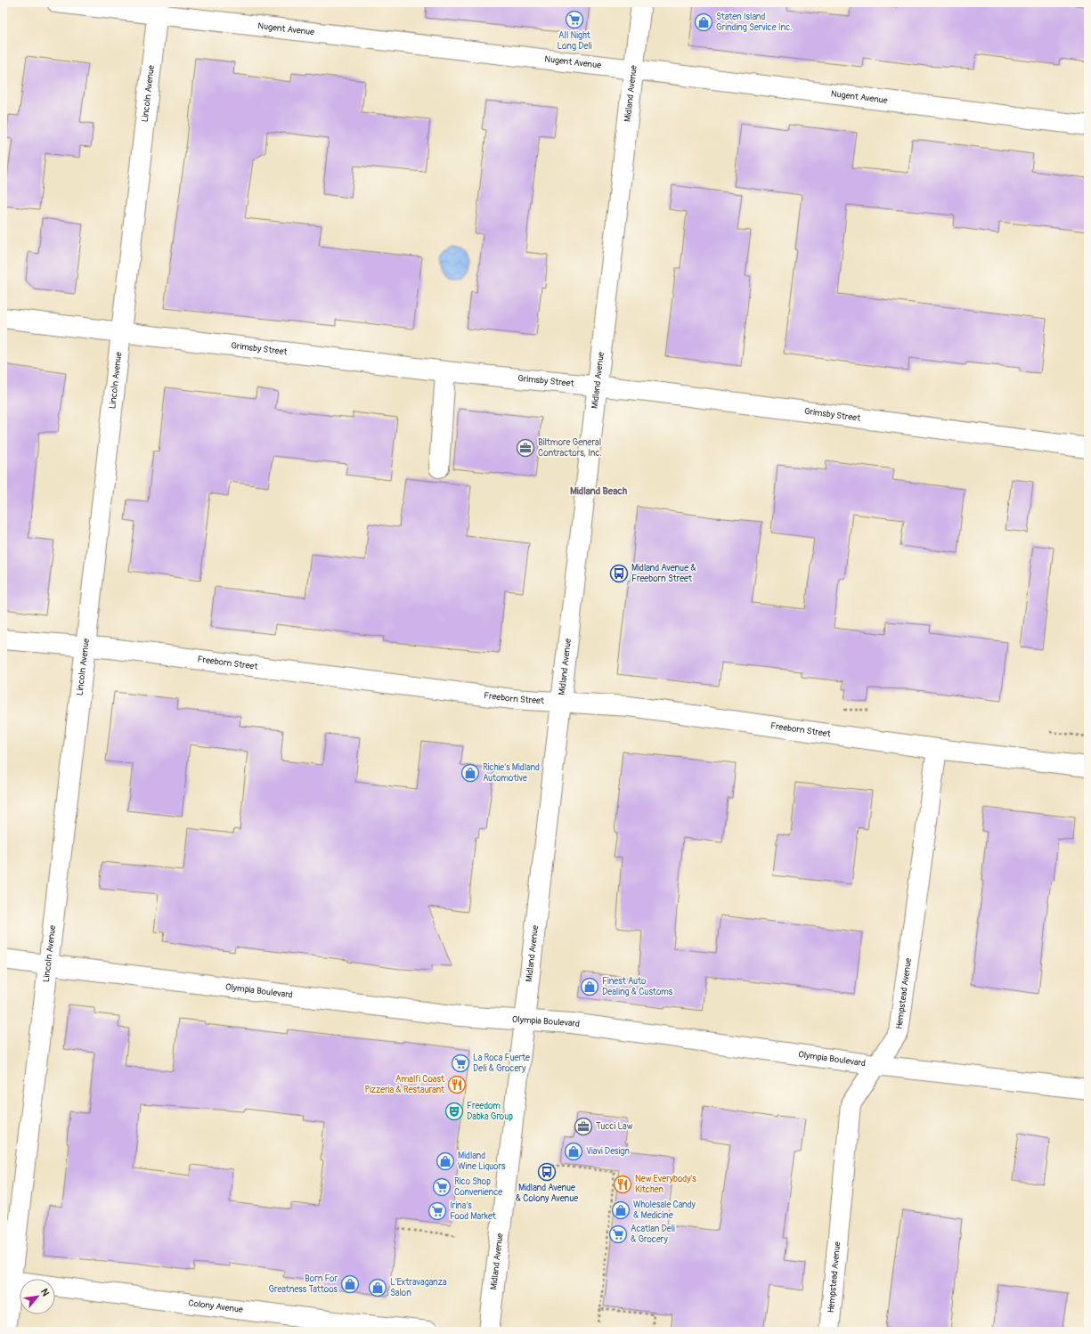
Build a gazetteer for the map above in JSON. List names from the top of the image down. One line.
{"streets":{"street":["Nugent Avenue","Lincoln Avenue","Midland Avenue","Grimsby Street","Freeborn Street","Olympia Boulevard","Hempstead Avenue","Colony Avenue"]},"crossings":[["Nugent Avenue","Lincoln Avenue"],["Nugent Avenue","Midland Avenue"],["Lincoln Avenue","Grimsby Street"],["Lincoln Avenue","Freeborn Street"],["Lincoln Avenue","Olympia Boulevard"],["Lincoln Avenue","Colony Avenue"],["Midland Avenue","Grimsby Street"],["Midland Avenue","Freeborn Street"],["Midland Avenue","Olympia Boulevard"],["Freeborn Street","Hempstead Avenue"],["Olympia Boulevard","Hempstead Avenue"]],"districts":["Midland Beach"],"places":{"supermarket":["All Night Long Deli","La Roca Fuerte Deli & Grocery","Rico Shop Convenience","Irina's Food Market","Acatlan Deli & Grocery"],"shop":["Staten Island Grinding Service Inc.","Richie's Midland Automotive","Finest Auto Dealing & Customs","Viavi Design","Midland Wine Liquors","Wholesale Candy & Medicine","Born For Greatness Tattoos","L'Extravaganza Salon"],"office":["Biltmore General Contractors, Inc.","Tucci Law"],"bus stop":["Midland Avenue & Freeborn Street","Midland Avenue & Colony Avenue"],"restaurant":["Amalfi Coast Pizzeria & Restaurant","New Everybody's Kitchen"],"theatre":["Freedom Dabka Group"]},"north":"top right"}
